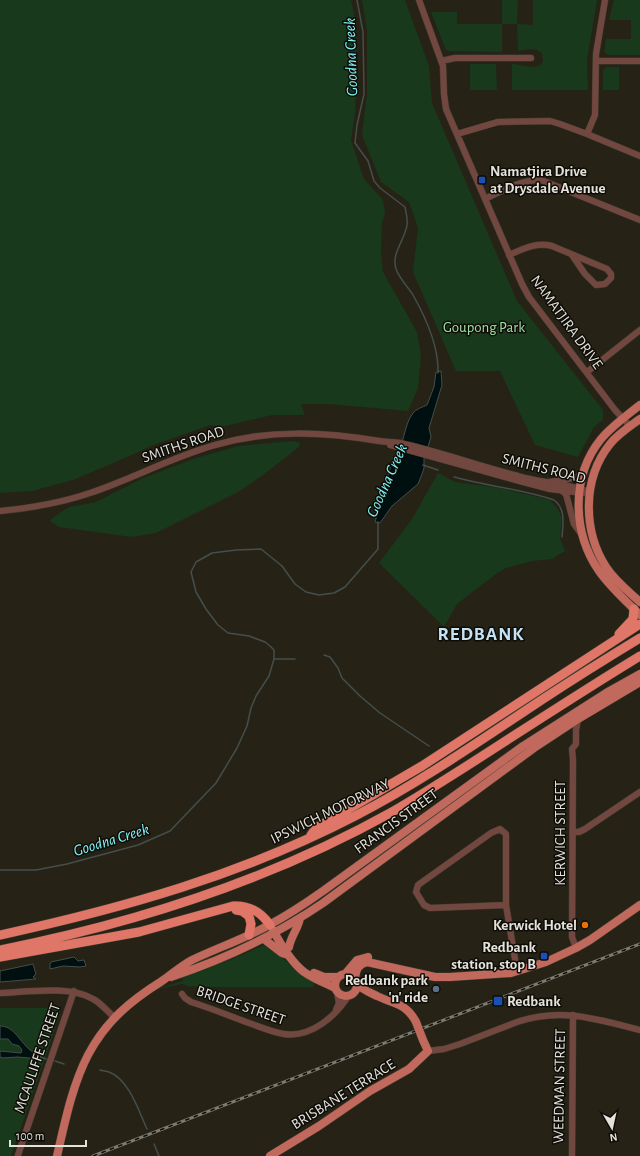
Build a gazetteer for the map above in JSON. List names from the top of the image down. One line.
{"streets":{"highway":["IPSWICH MOTORWAY"],"main road":["FRANCIS STREET","BRISBANE TERRACE"],"street":["NAMATJIRA DRIVE","SMITHS ROAD","KERWICH STREET","BRIDGE STREET","MCAULIFFE STREET","WEEDMAN STREET"]},"crossings":[["FRANCIS STREET","KERWICH STREET"]],"districts":["REDBANK"],"water":["Goodna Creek"],"parks":["Goupong Park"],"places":{"transit":["Namatjira Drive at Drysdale Avenue","Redbank station, stop B","Redbank"],"other":["Kerwick Hotel","Redbank park 'n' ride"]},"scale_bar":"100 m","north":"bottom"}
